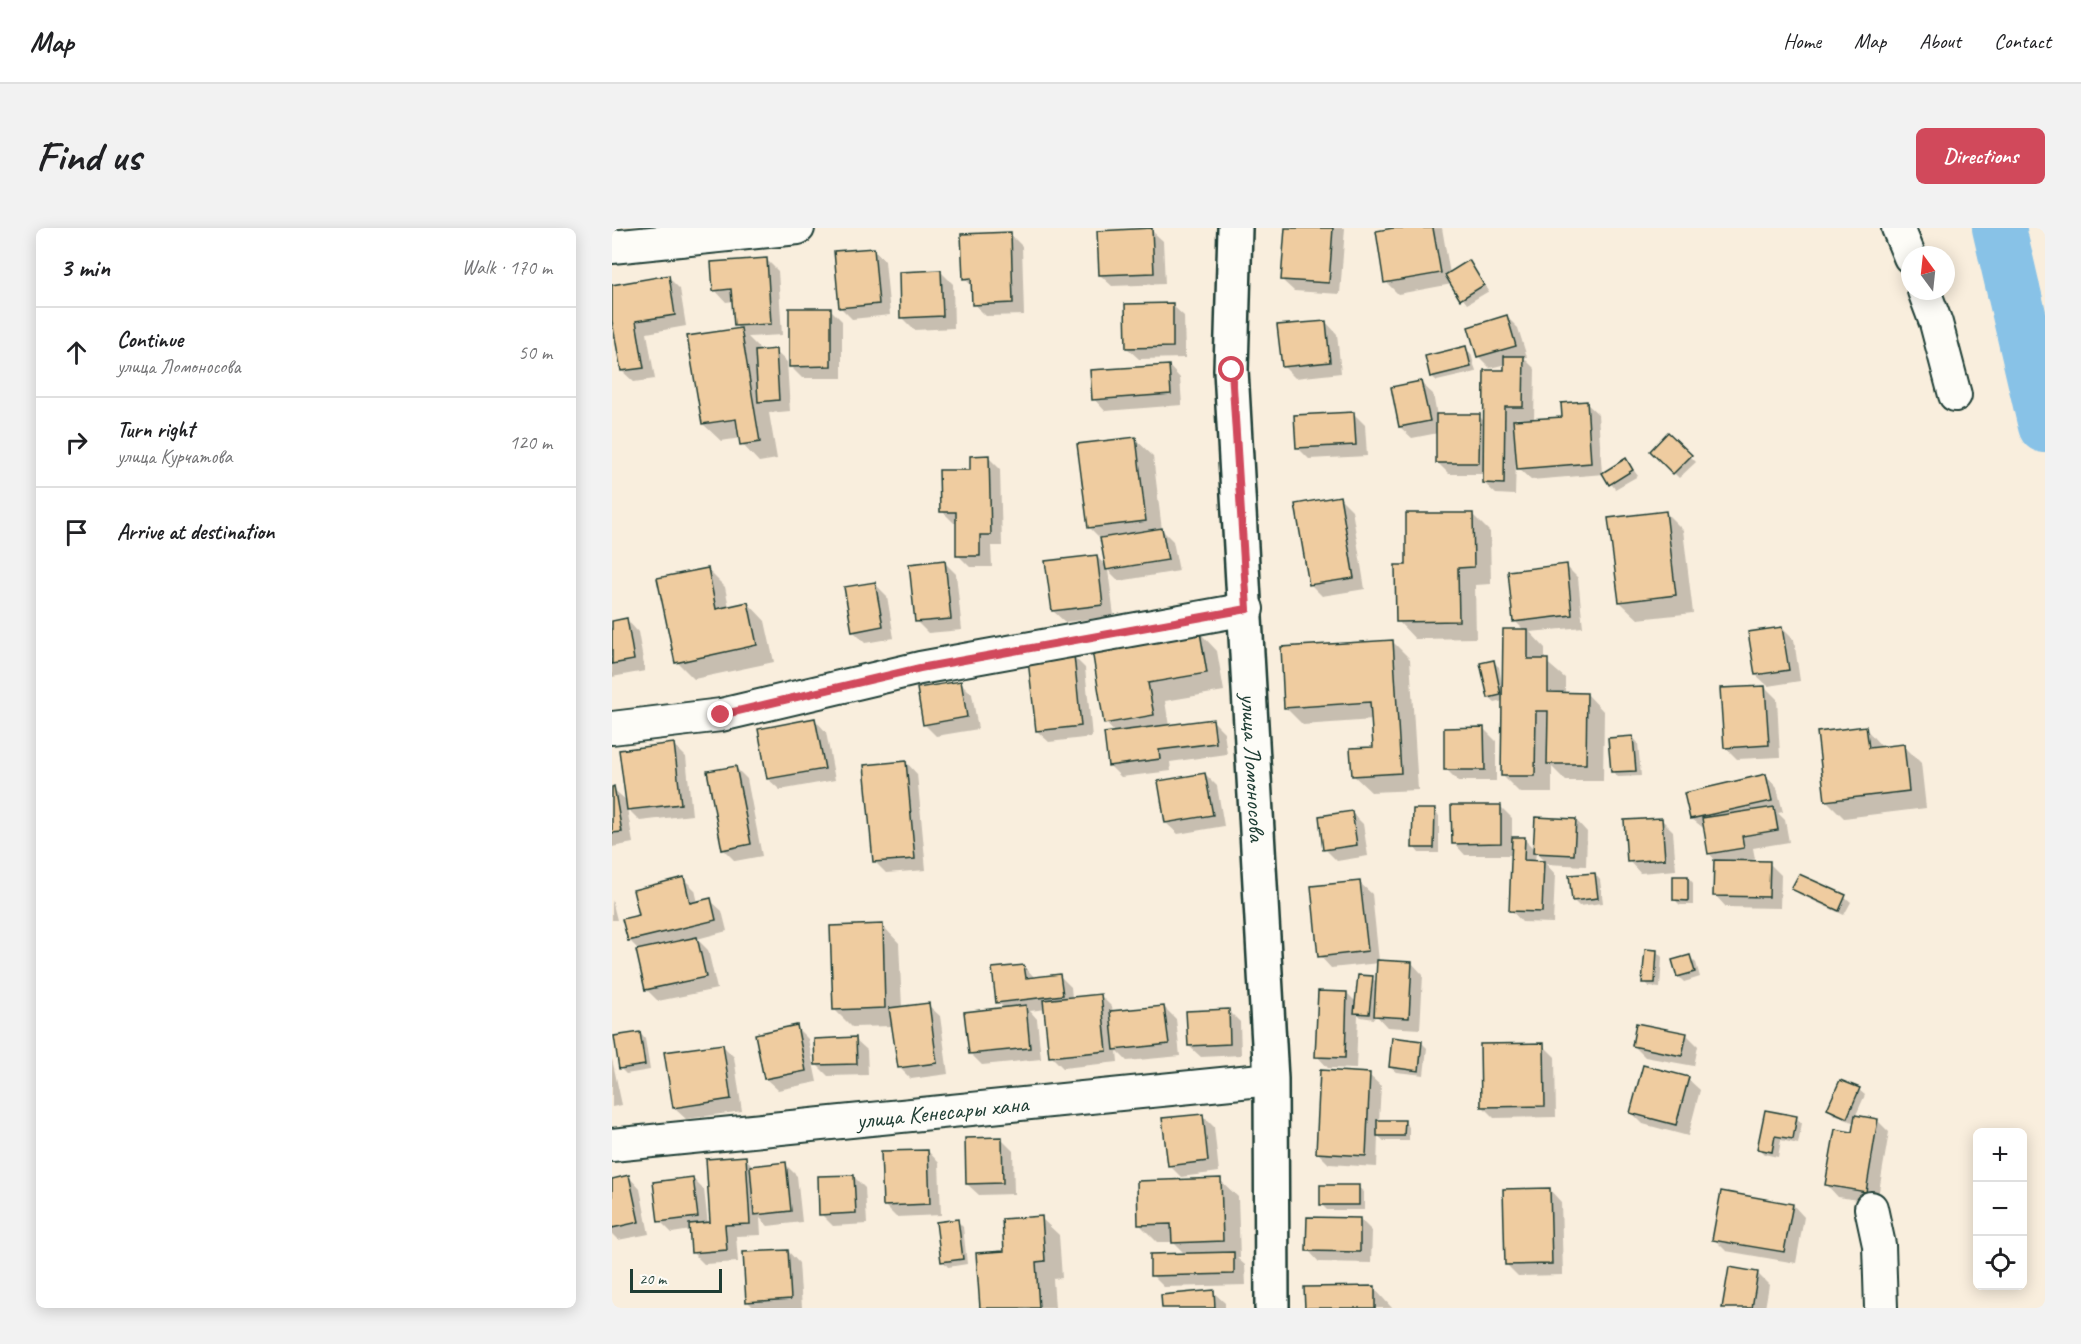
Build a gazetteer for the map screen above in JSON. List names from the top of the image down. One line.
{"streets":{"main road":["улица Ломоносова"],"street":["улица Кенесары хана"]},"crossings":[["улица Ломоносова","улица Кенесары хана"]],"scale_bar":"20 m","north":"top","page":{"header":"Map","nav":["Home","Map","About","Contact"],"buttons":"Directions","title":"Find us","heading":["3 min","Walk · 170 m"],"list":[["Continue","улица Ломоносова","50 m"],["Turn right","улица Курчатова","120 m"],"Arrive at destination"],"map_buttons":["+","−"],"scale":"20 m"}}
